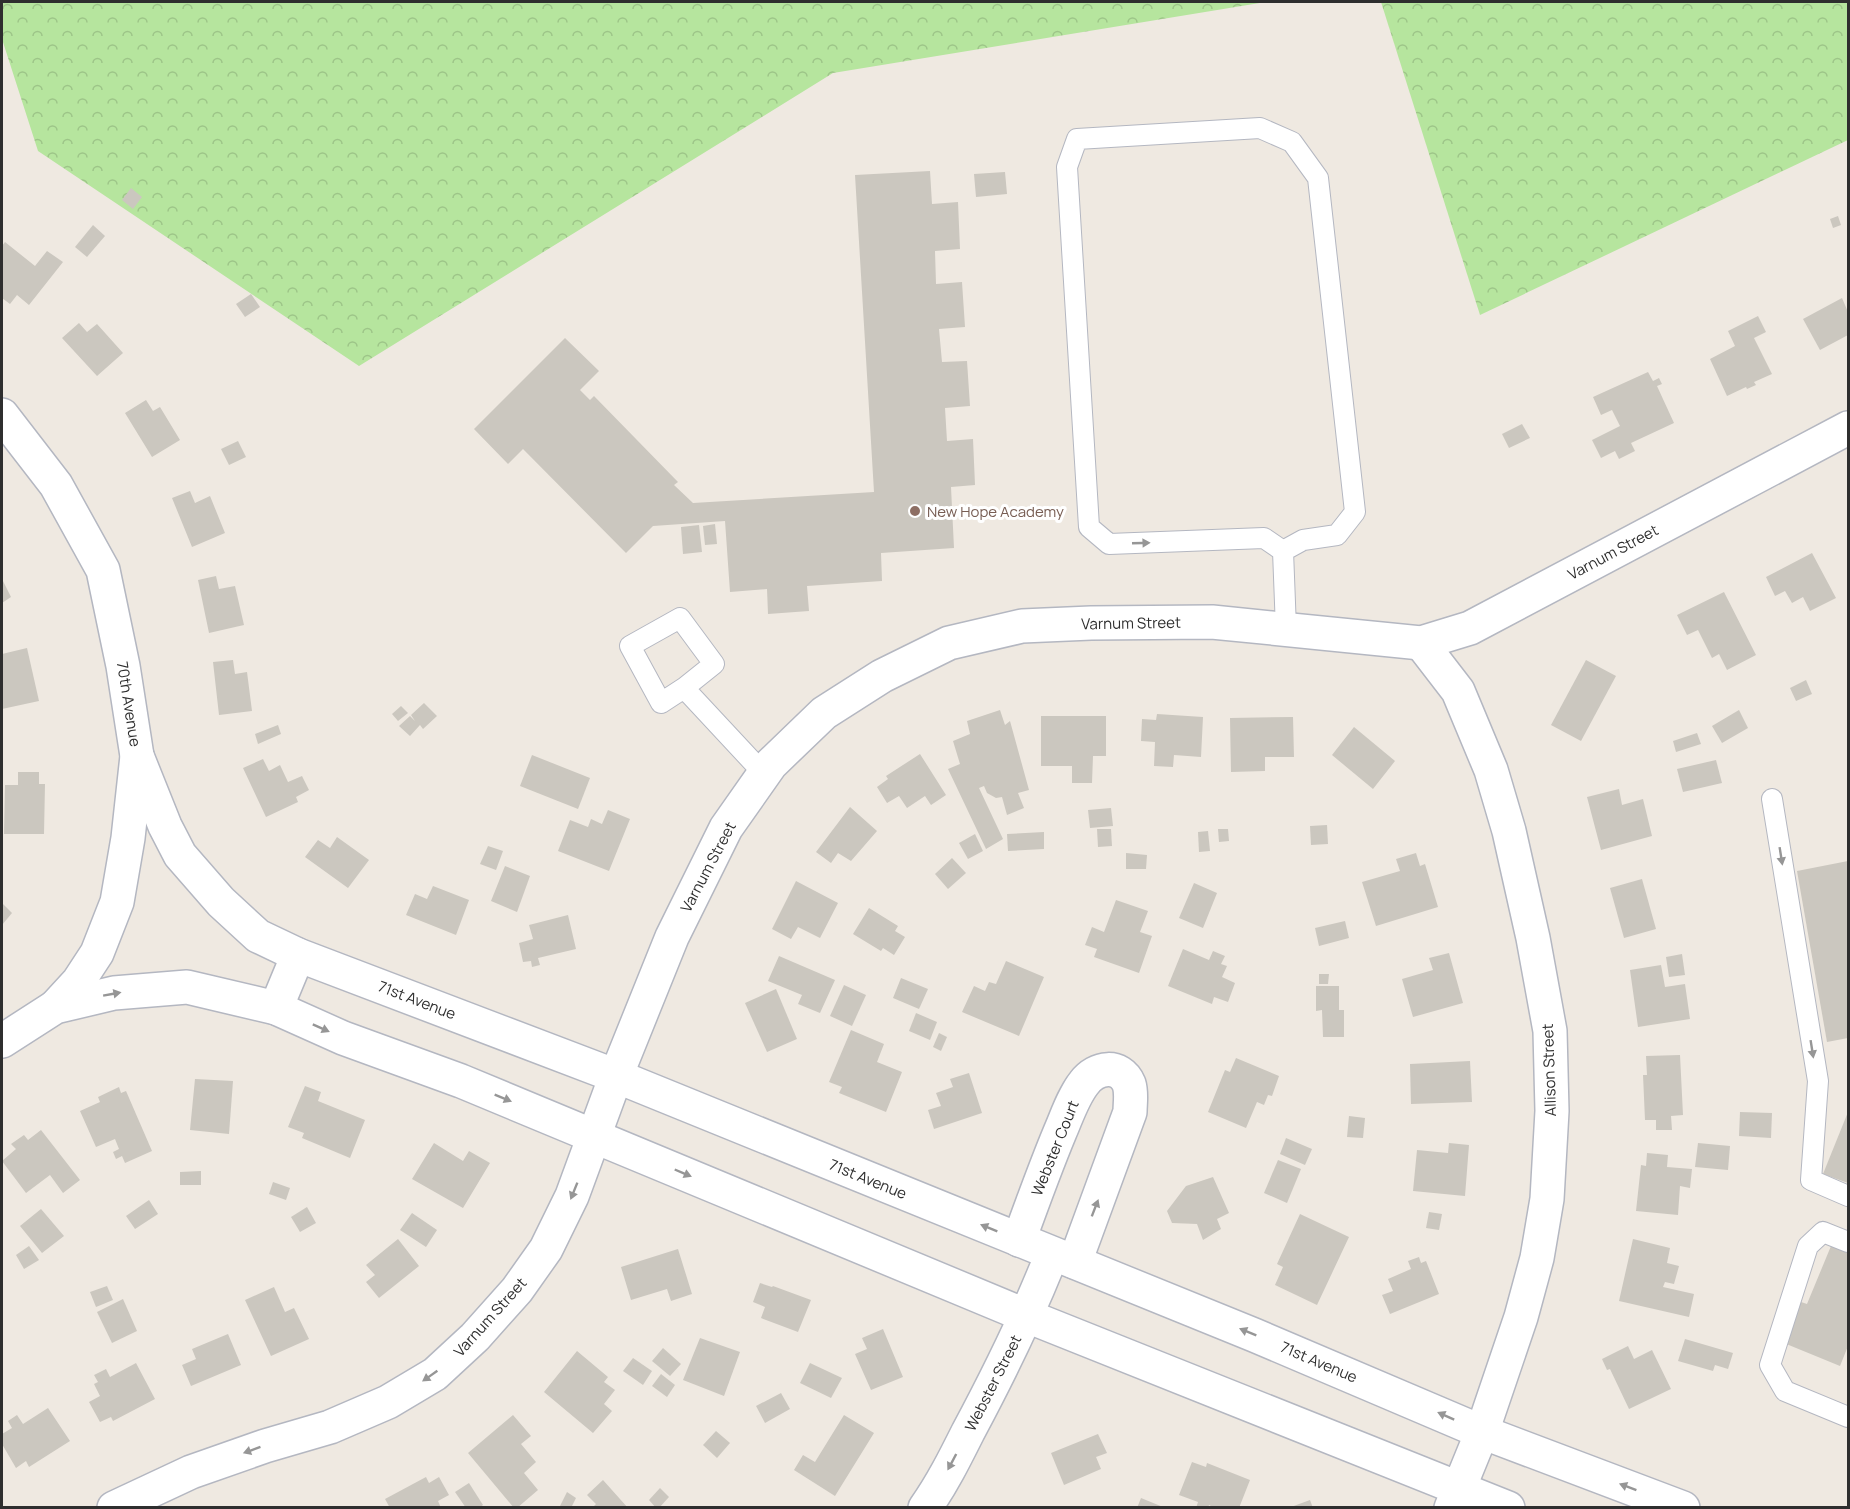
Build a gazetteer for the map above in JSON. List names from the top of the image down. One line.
{"streets":{"street":["Varnum Street","70th Avenue","71st Avenue","Allison Street","Webster Court","Webster Street"]},"crossings":[["Varnum Street","71st Avenue"],["Varnum Street","Allison Street"],["70th Avenue","71st Avenue"],["71st Avenue","Allison Street"],["71st Avenue","Webster Court"],["71st Avenue","Webster Street"],["Webster Court","Webster Street"]],"one_way":["Webster Street"],"places":["New Hope Academy"]}
